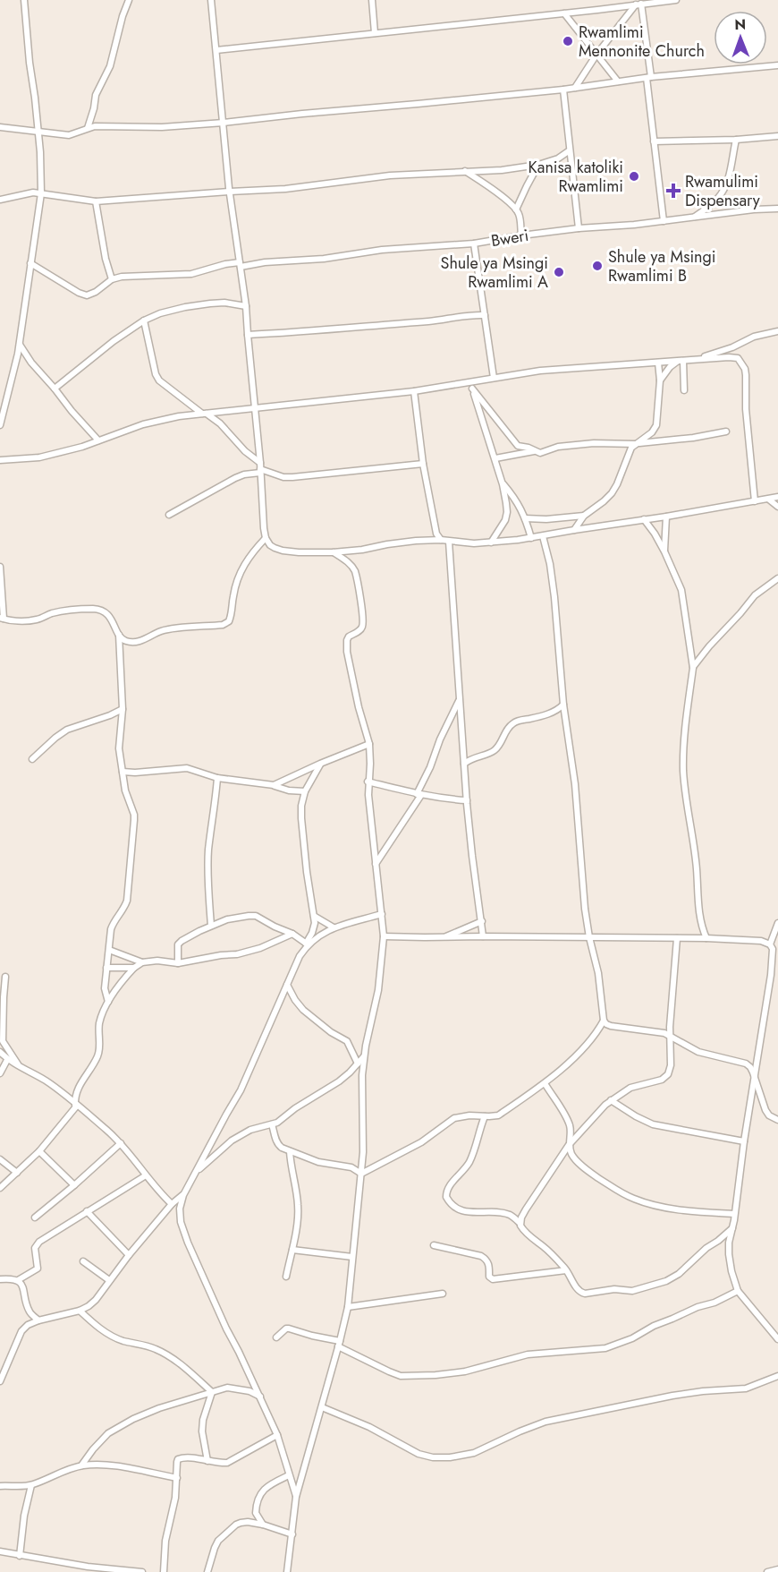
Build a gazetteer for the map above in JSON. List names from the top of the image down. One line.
{"streets":{"street":["Bweri"]},"places":{"other":["Rwamlimi Mennonite Church","Kanisa katoliki Rwamlimi","Shule ya Msingi Rwamlimi B","Shule ya Msingi Rwamlimi A"],"health":["Rwamulimi Dispensary"]},"north":"top"}
